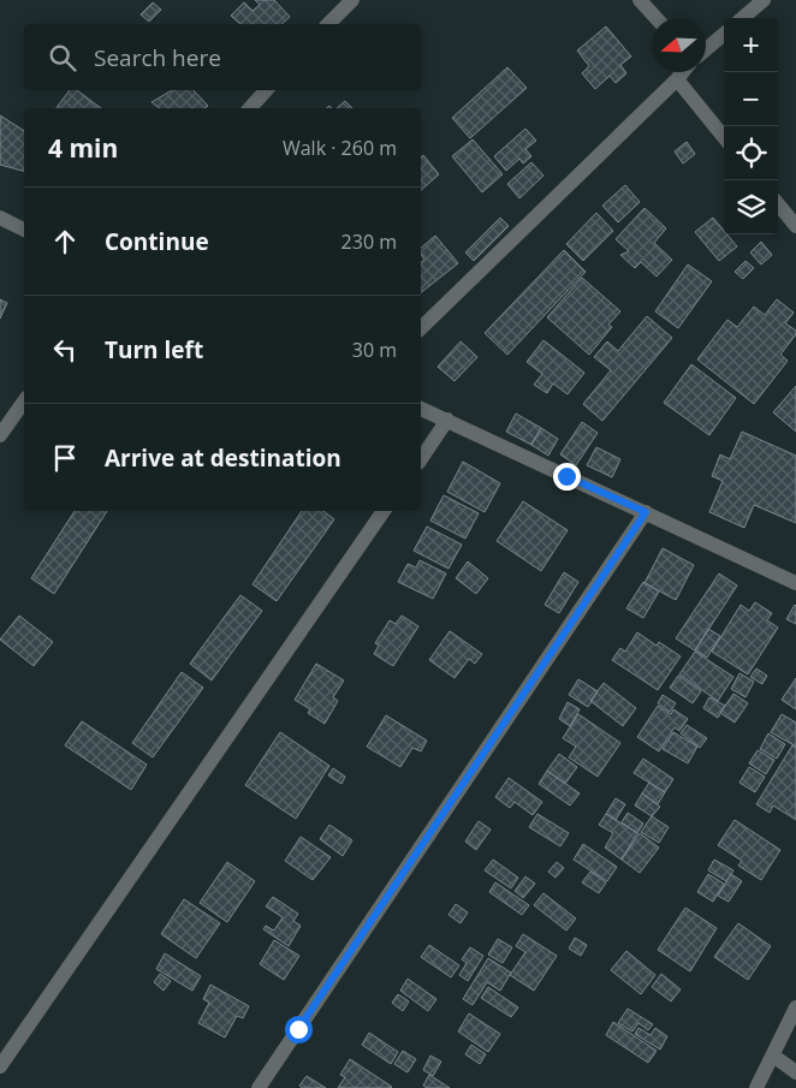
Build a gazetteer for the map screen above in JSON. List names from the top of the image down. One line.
{"north":"left","page":{"map_buttons":["+","−"],"search":"Search here","heading":["4 min","Walk · 260 m"],"list":[["Continue","230 m"],["Turn left","30 m"],"Arrive at destination"]}}
